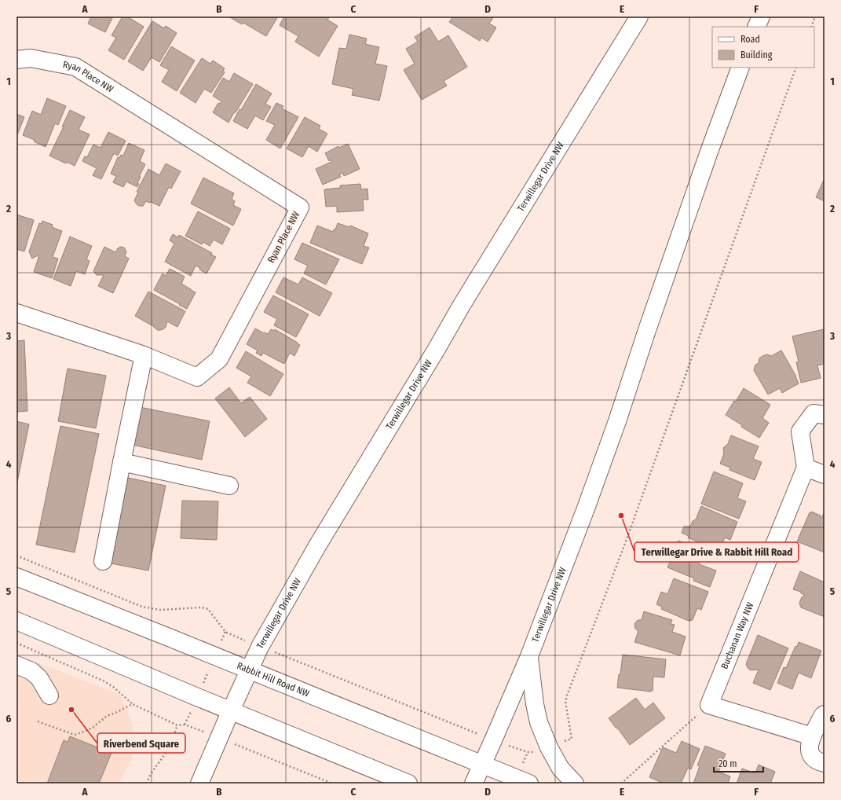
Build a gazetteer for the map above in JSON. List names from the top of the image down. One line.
{"streets":{"main road":["Ryan Place NW","Terwillegar Drive NW","Buchanan Way NW","Rabbit Hill Road NW"]},"crossings":[["Terwillegar Drive NW","Rabbit Hill Road NW"]],"places":["Terwillegar Drive & Rabbit Hill Road","Riverbend Square"],"legend":["Road","Building"],"scale_bar":"20 m","grid":{"columns":["A","B","C","D","E","F"],"rows":["1","2","3","4","5","6"]}}
